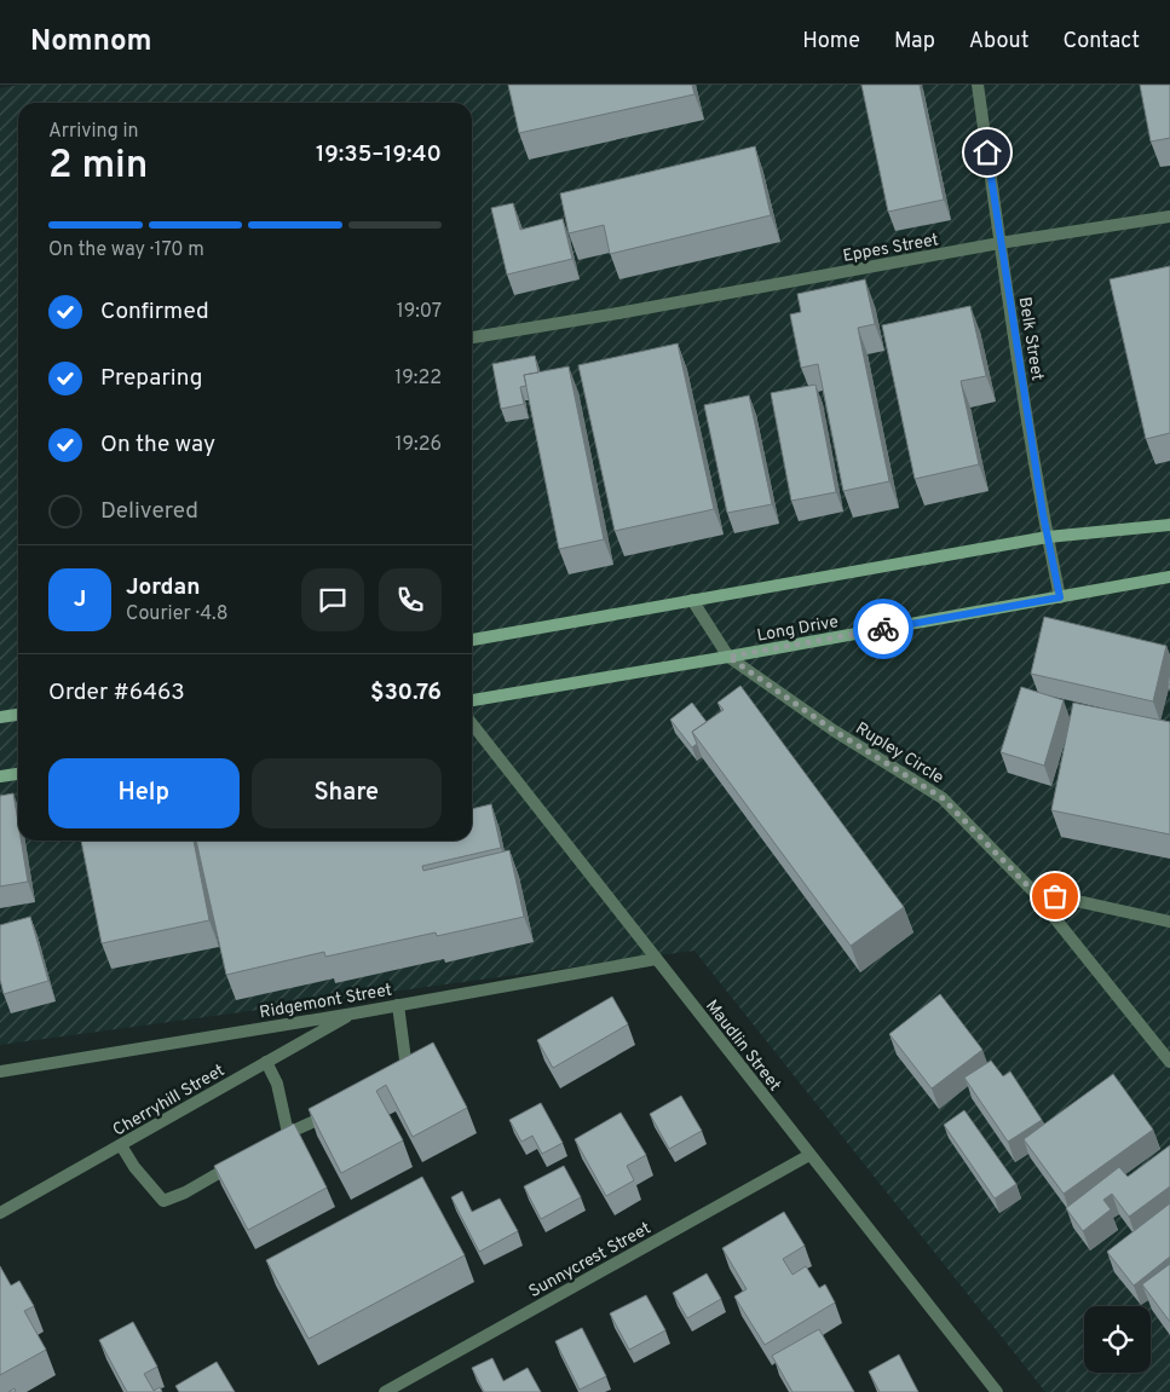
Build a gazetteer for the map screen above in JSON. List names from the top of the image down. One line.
{"streets":{"main road":["Long Drive"],"street":["Eppes Street","Belk Street","Rupley Circle","Ridgemont Street","Maudlin Street","Cherryhill Street","Sunnycrest Street"]},"crossings":[["Eppes Street","Belk Street"],["Belk Street","Long Drive"],["Long Drive","Rupley Circle"],["Ridgemont Street","Maudlin Street"],["Ridgemont Street","Cherryhill Street"],["Maudlin Street","Sunnycrest Street"]],"page":{"header":"Nomnom","nav":["Home","Map","About","Contact"],"heading":["2 min","Arriving in","19:35–19:40"],"panel":["Jordan","Courier · 4.8","Order #6463","$30.76"],"bar":"On the way · 170 m","list":[["Confirmed","19:07"],["Preparing","19:22"],["On the way","19:26"],"Delivered"],"round":"J","buttons":["Help","Share"]}}
